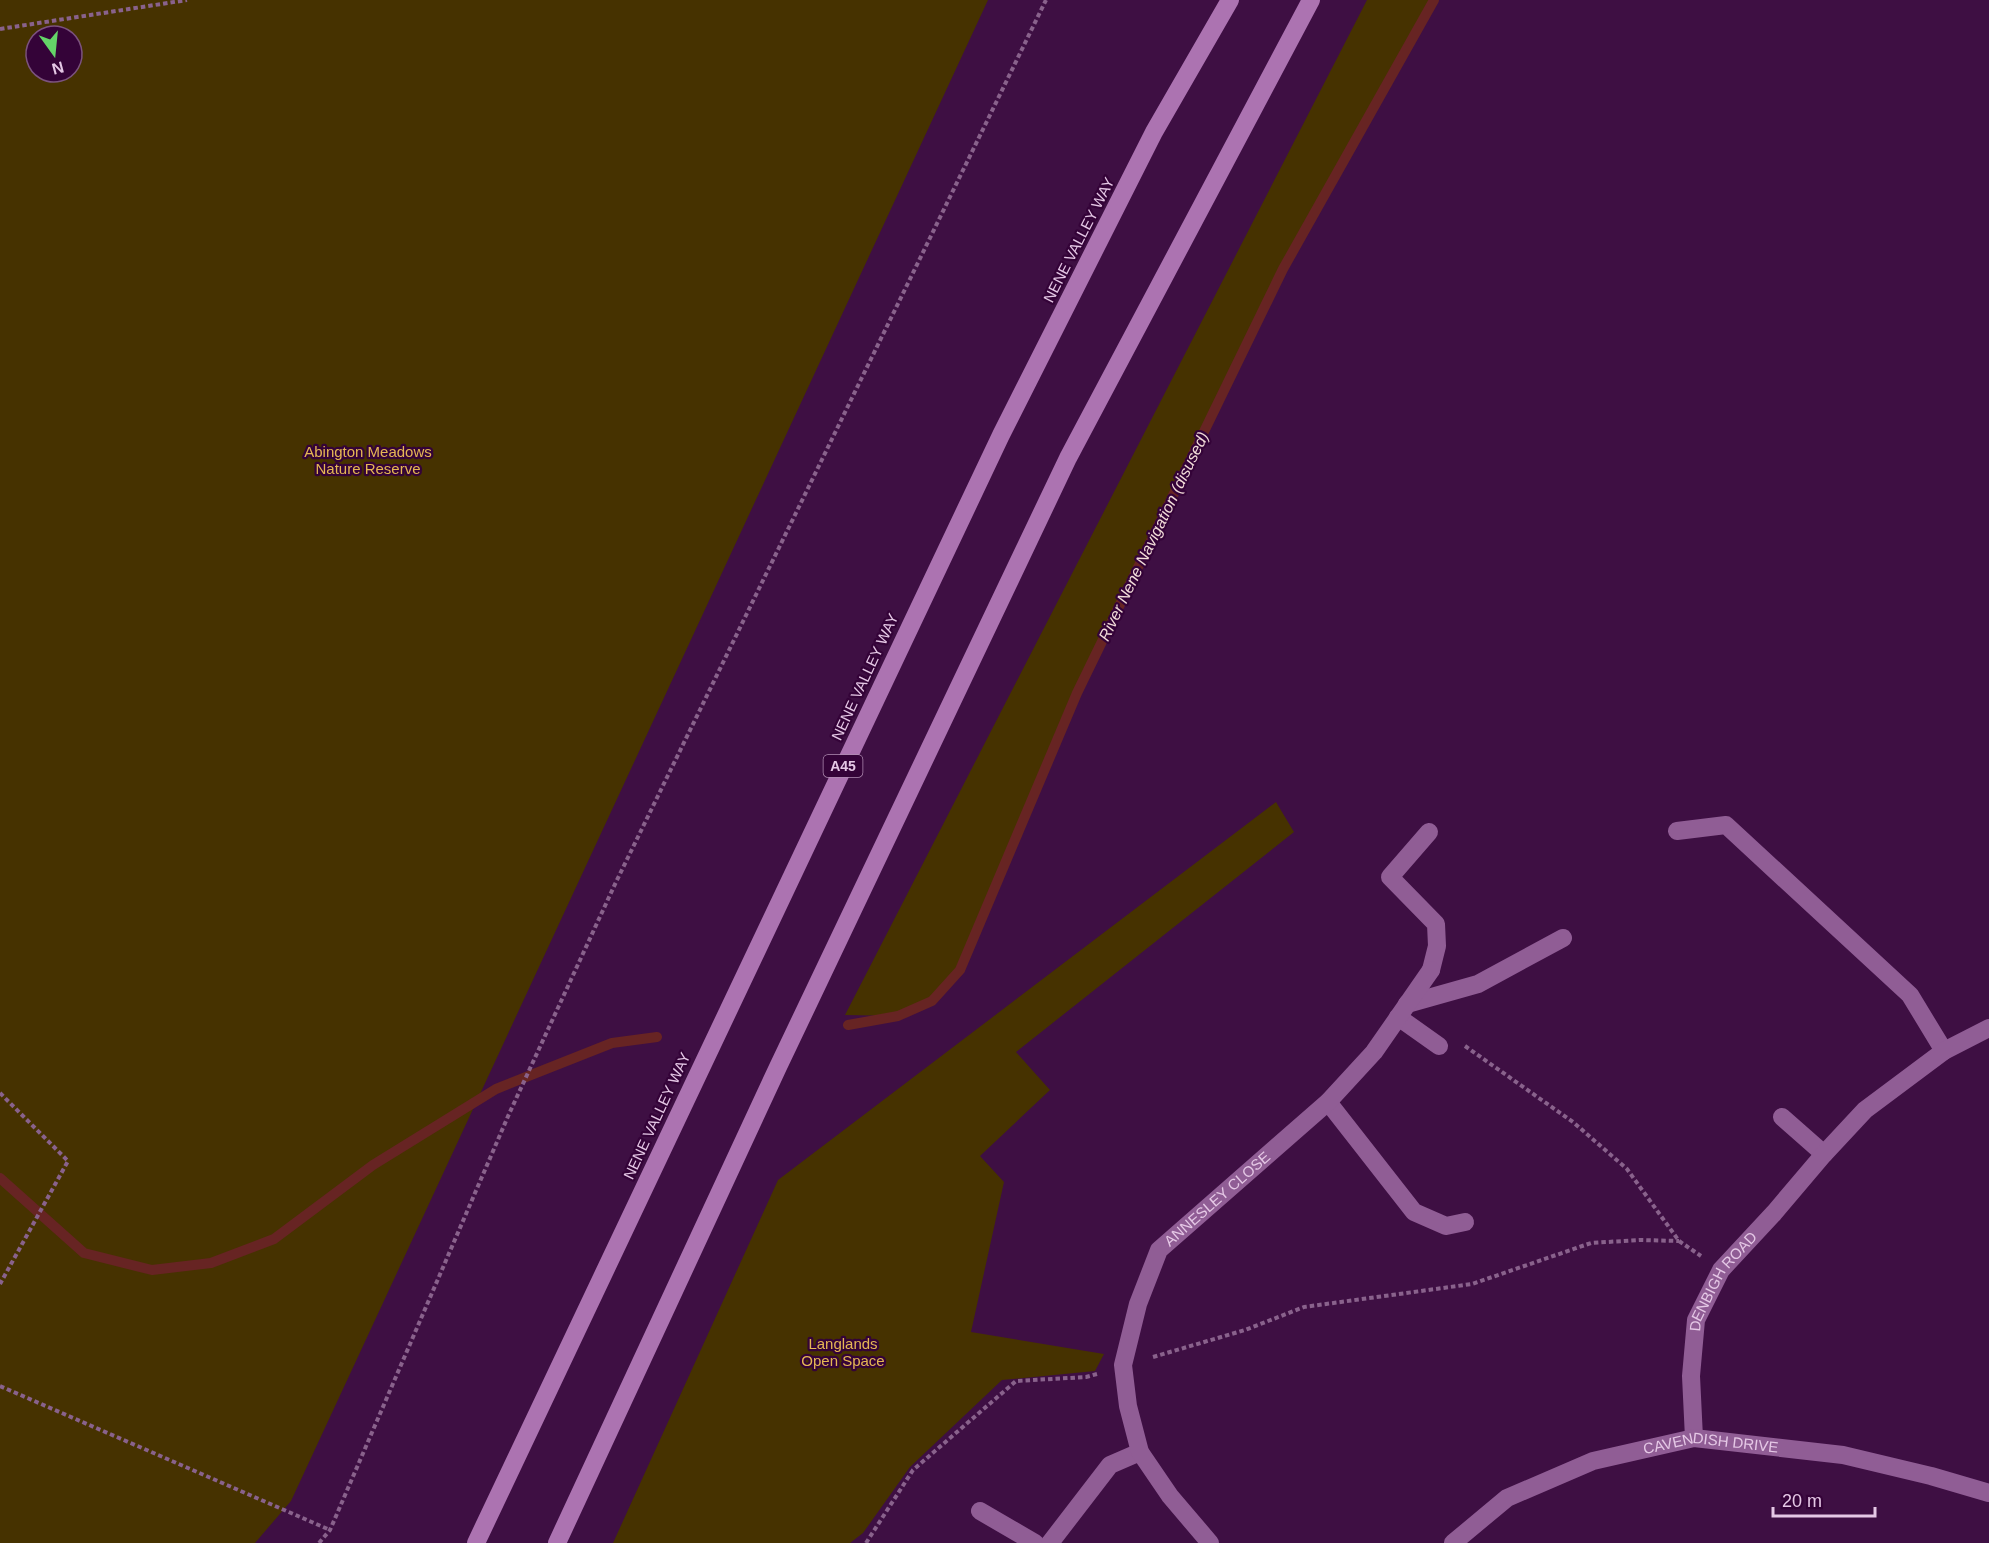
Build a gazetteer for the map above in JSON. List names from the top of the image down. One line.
{"streets":{"highway":["NENE VALLEY WAY","A45"],"street":["ANNESLEY CLOSE","DENBIGH ROAD","CAVENDISH DRIVE"]},"crossings":[["DENBIGH ROAD","CAVENDISH DRIVE"]],"water":["River Nene Navigation (disused)"],"parks":["Abington Meadows Nature Reserve","Langlands Open Space"],"scale_bar":"20 m","north":"bottom"}
